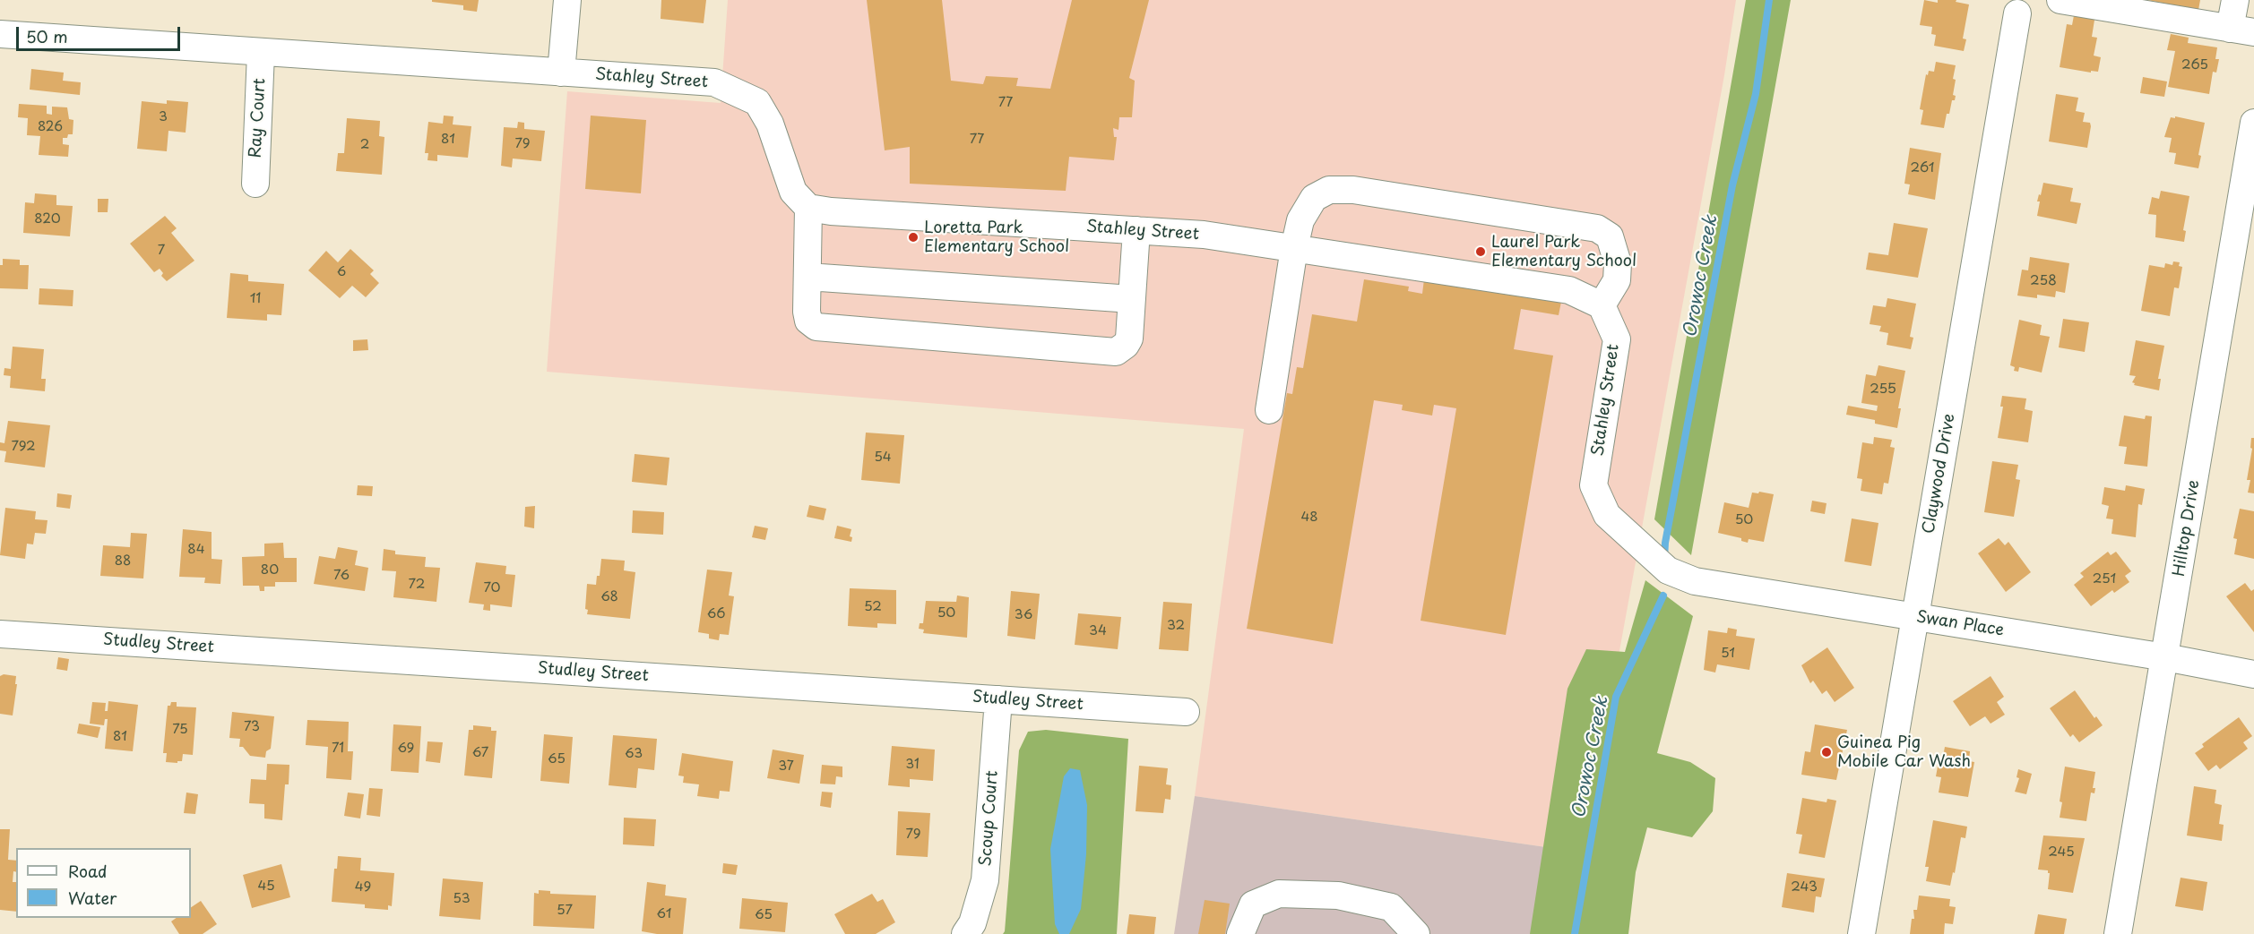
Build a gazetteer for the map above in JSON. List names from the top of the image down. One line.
{"streets":{"street":["Stahley Street","Ray Court","Claywood Drive","Hilltop Drive","Swan Place","Studley Street","Scoup Court"]},"crossings":[["Stahley Street","Ray Court"],["Stahley Street","Swan Place"],["Claywood Drive","Swan Place"],["Hilltop Drive","Swan Place"],["Studley Street","Scoup Court"]],"water":["Orowoc Creek"],"places":["Loretta Park Elementary School","Laurel Park Elementary School","Guinea Pig Mobile Car Wash"],"house_numbers":["265","77","3","826","81","77","79","2","261","820","7","6","258","11","255","792","54","48","50","84","88","80","76","251","72","70","68","52","50","66","36","32","34","51","73","75","81","71","69","67","63","65","31","37","79","245","45","49","243","53","57","61","65"],"legend":["Road","Water"],"scale_bar":"50 m"}
